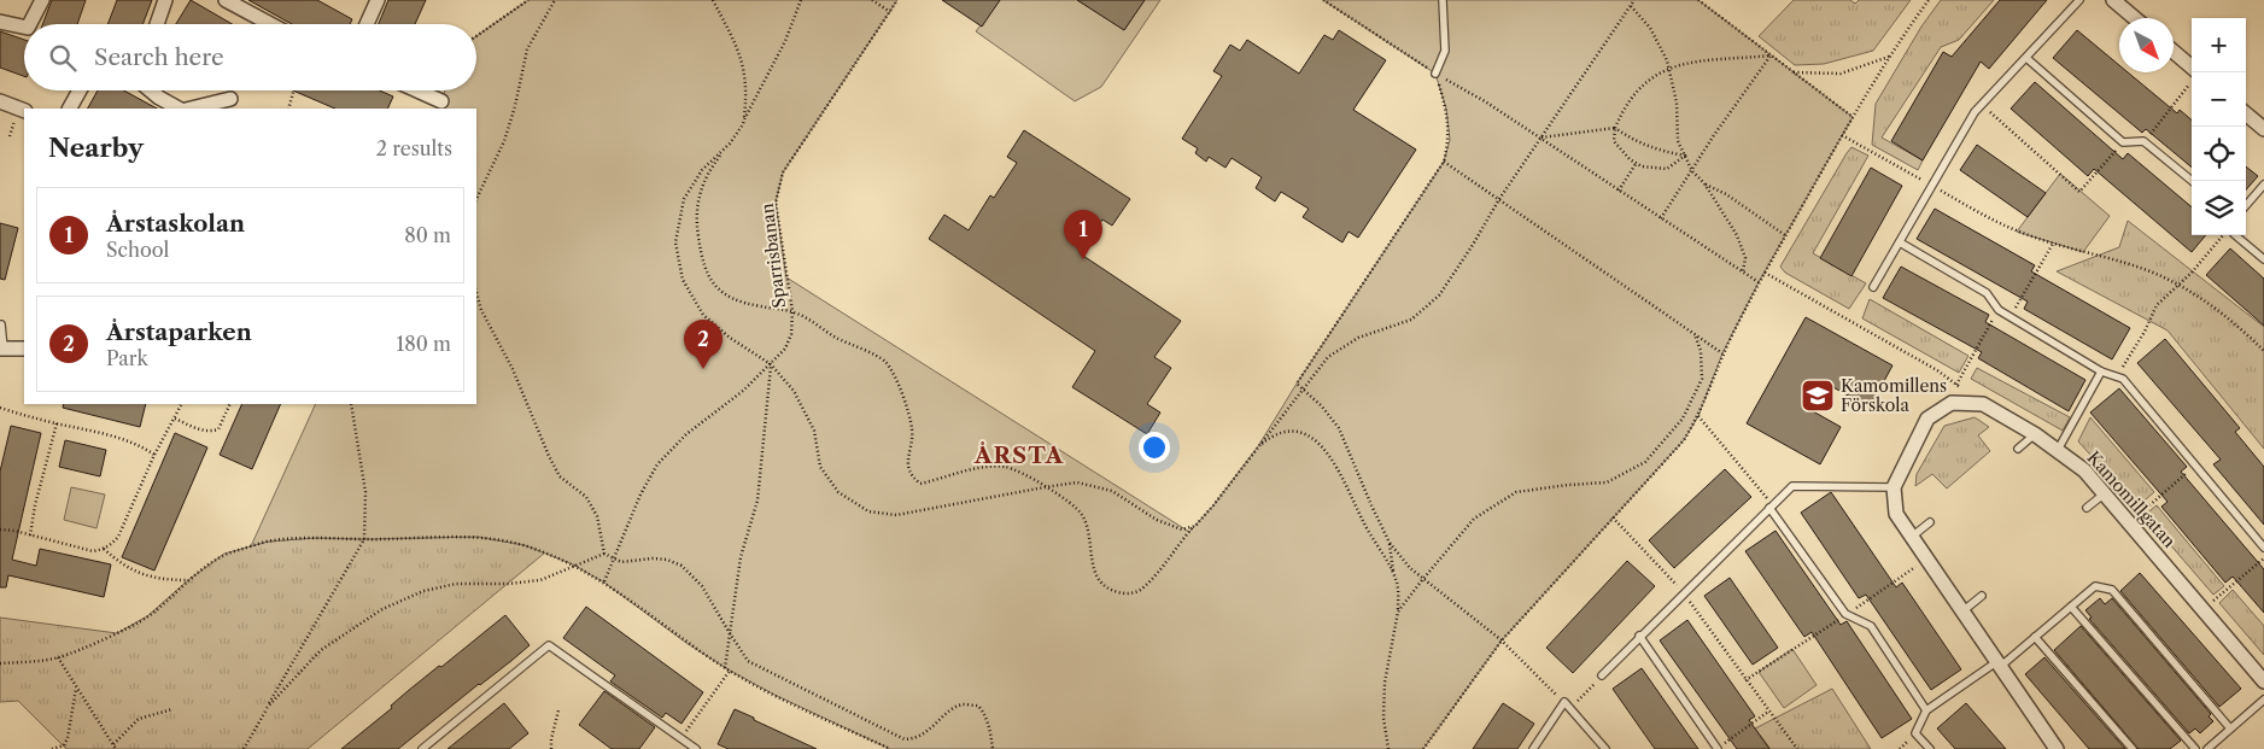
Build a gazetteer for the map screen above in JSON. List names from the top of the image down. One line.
{"streets":{"street":["Kamomillgatan"],"path":["Sparrisbanan"]},"districts":["ÅRSTA"],"places":{"school or university":["Kamomillens Förskola"]},"north":"bottom right","page":{"map_buttons":["+","−"],"search":"Search here","heading":["Nearby","2 results"],"list":[{"mark":"1","name":"Årstaskolan","note":"School","value":"80 m"},{"mark":"2","name":"Årstaparken","note":"Park","value":"180 m"}],"pins":["1","2"]}}
